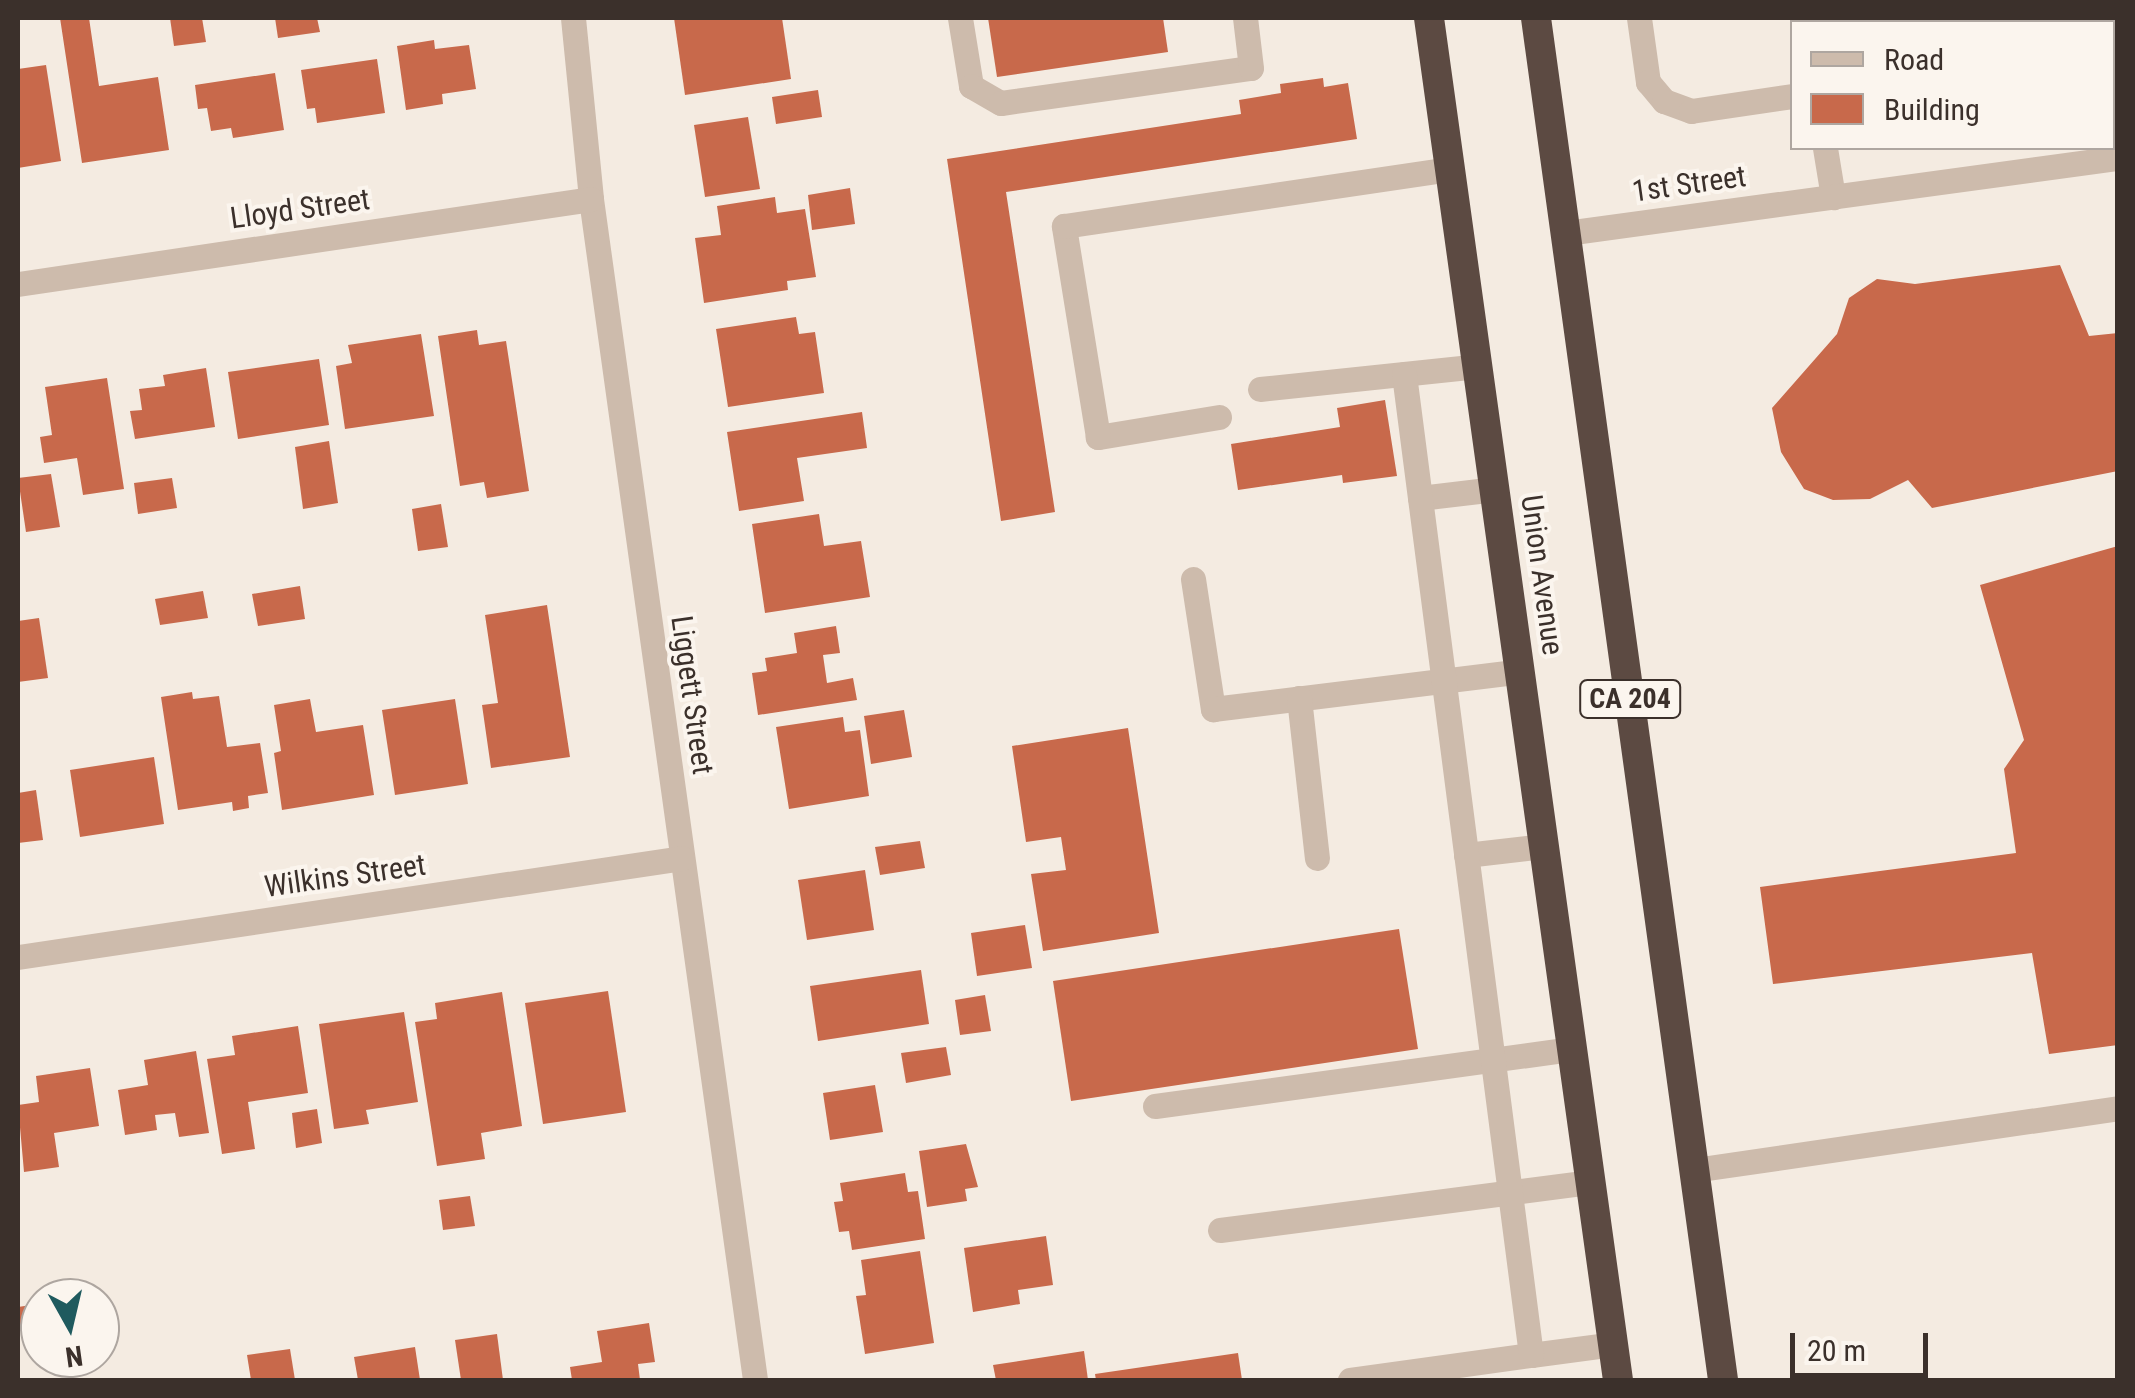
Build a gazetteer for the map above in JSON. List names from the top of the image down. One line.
{"streets":{"highway":["Union Avenue","CA 204"],"street":["1st Street","Lloyd Street","Liggett Street","Wilkins Street"]},"crossings":[["1st Street","CA 204"],["Lloyd Street","Liggett Street"],["Liggett Street","Wilkins Street"]],"legend":["Road","Building"],"scale_bar":"20 m","north":"bottom"}
